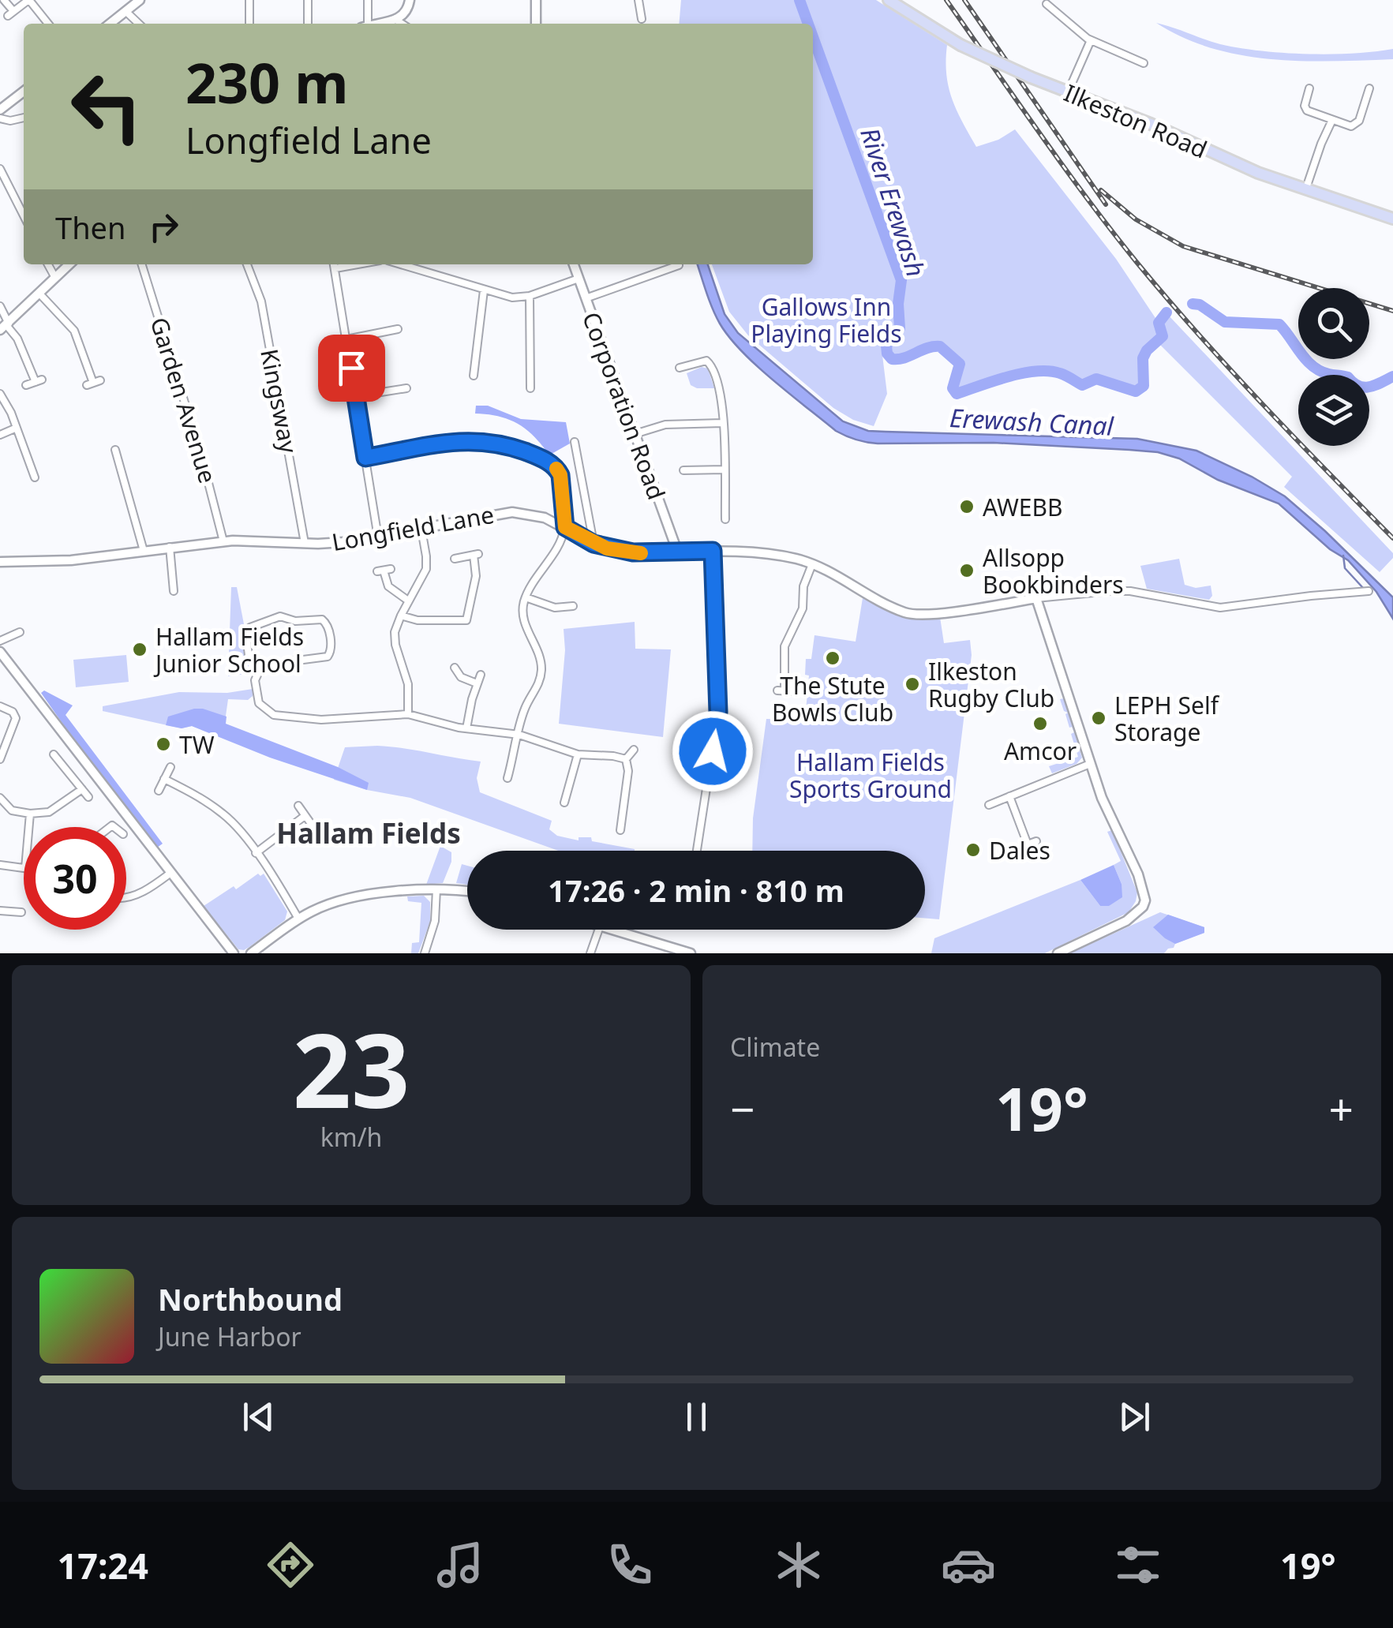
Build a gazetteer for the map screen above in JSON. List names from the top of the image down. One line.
{"streets":{"main road":["Ilkeston Road"],"street":["Garden Avenue","Kingsway","Corporation Road","Longfield Lane"]},"crossings":[["Garden Avenue","Longfield Lane"],["Kingsway","Longfield Lane"],["Corporation Road","Longfield Lane"]],"districts":["Hallam Fields"],"water":["River Erewash","Erewash Canal"],"parks":["Gallows Inn Playing Fields","Hallam Fields Sports Ground"],"places":["AWEBB","Allsopp Bookbinders","Hallam Fields Junior School","The Stute Bowls Club","Ilkeston Rugby Club","LEPH Self Storage","Amcor","TW","Dales"],"page":{"turn":["230 m","Longfield Lane"],"then":"Then","limit":"30","trip":"17:26 · 2 min · 810 m","tile":[["23","km/h"],"Climate"],"heat":["−","19°","+"],"song":["Northbound","June Harbor"],"tabs":["17:24","19°"]}}
